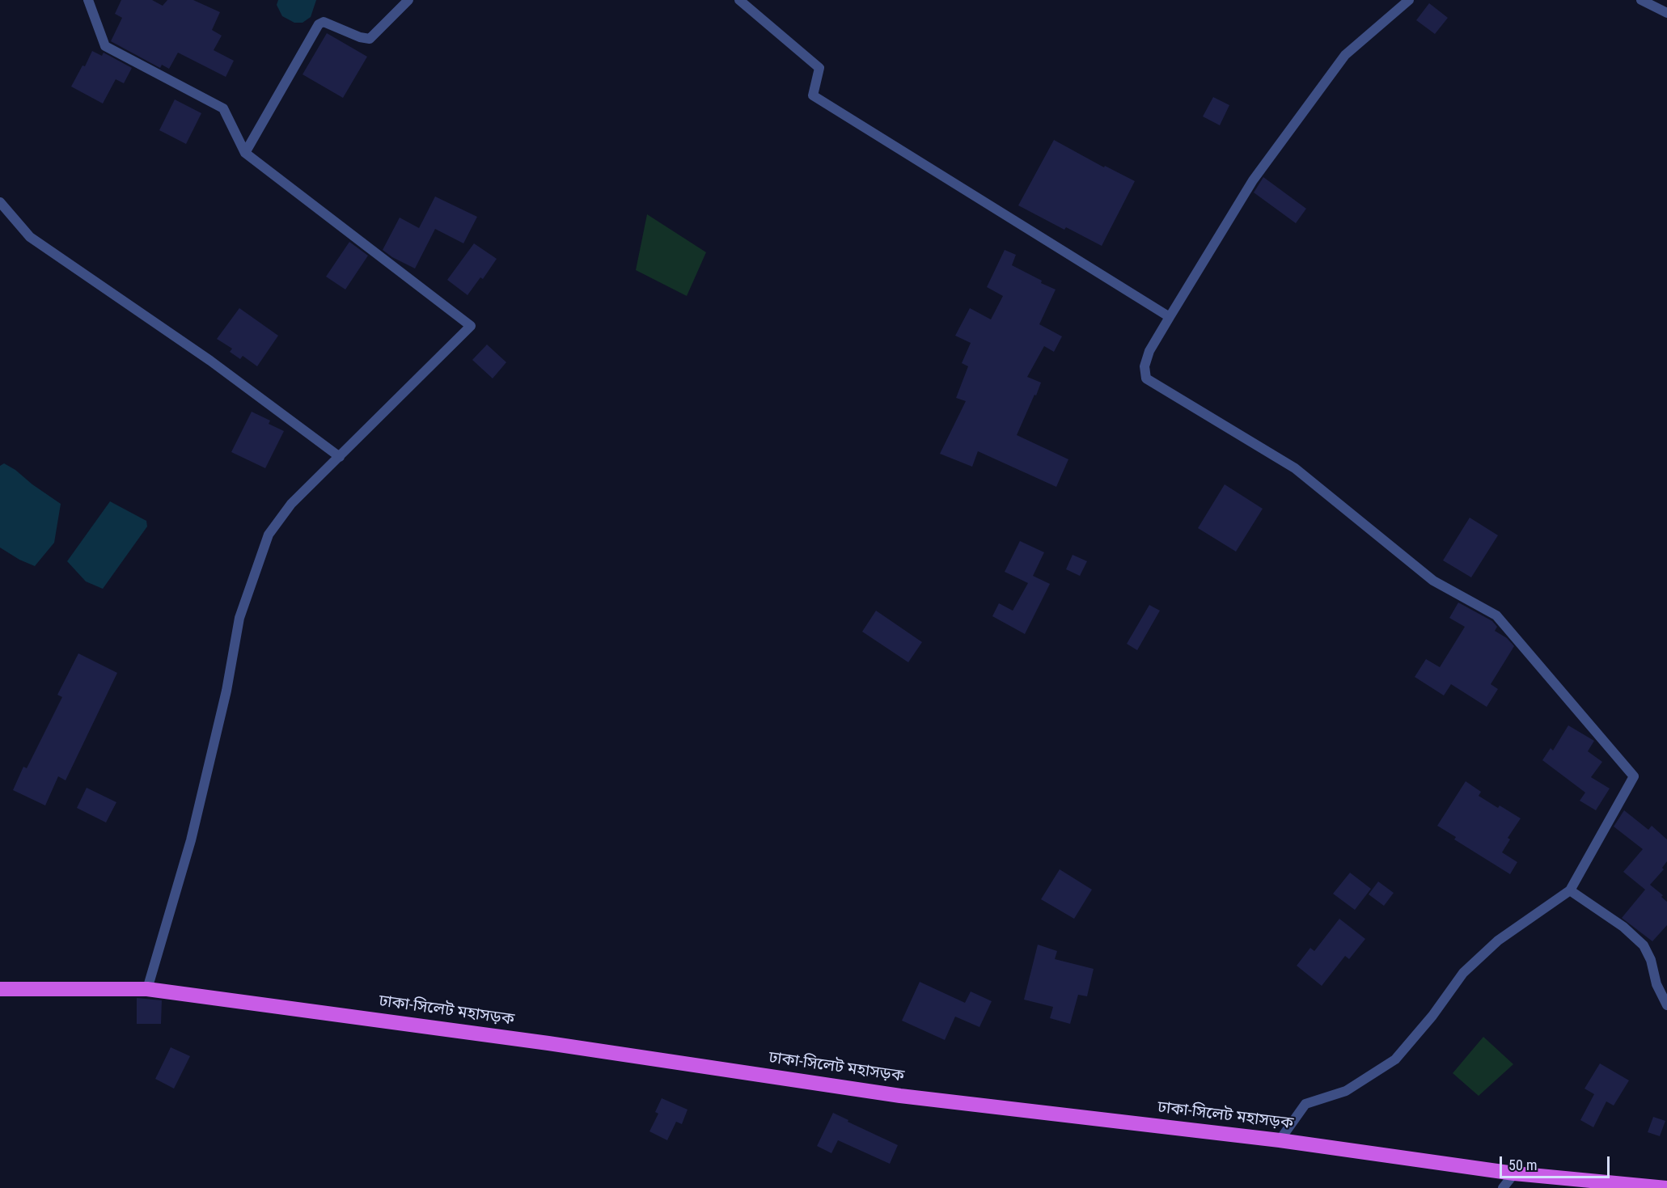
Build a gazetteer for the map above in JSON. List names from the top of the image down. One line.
{"streets":{"highway":["ঢাকা-সিলেট মহাসড়ক"]},"scale_bar":"50 m"}
